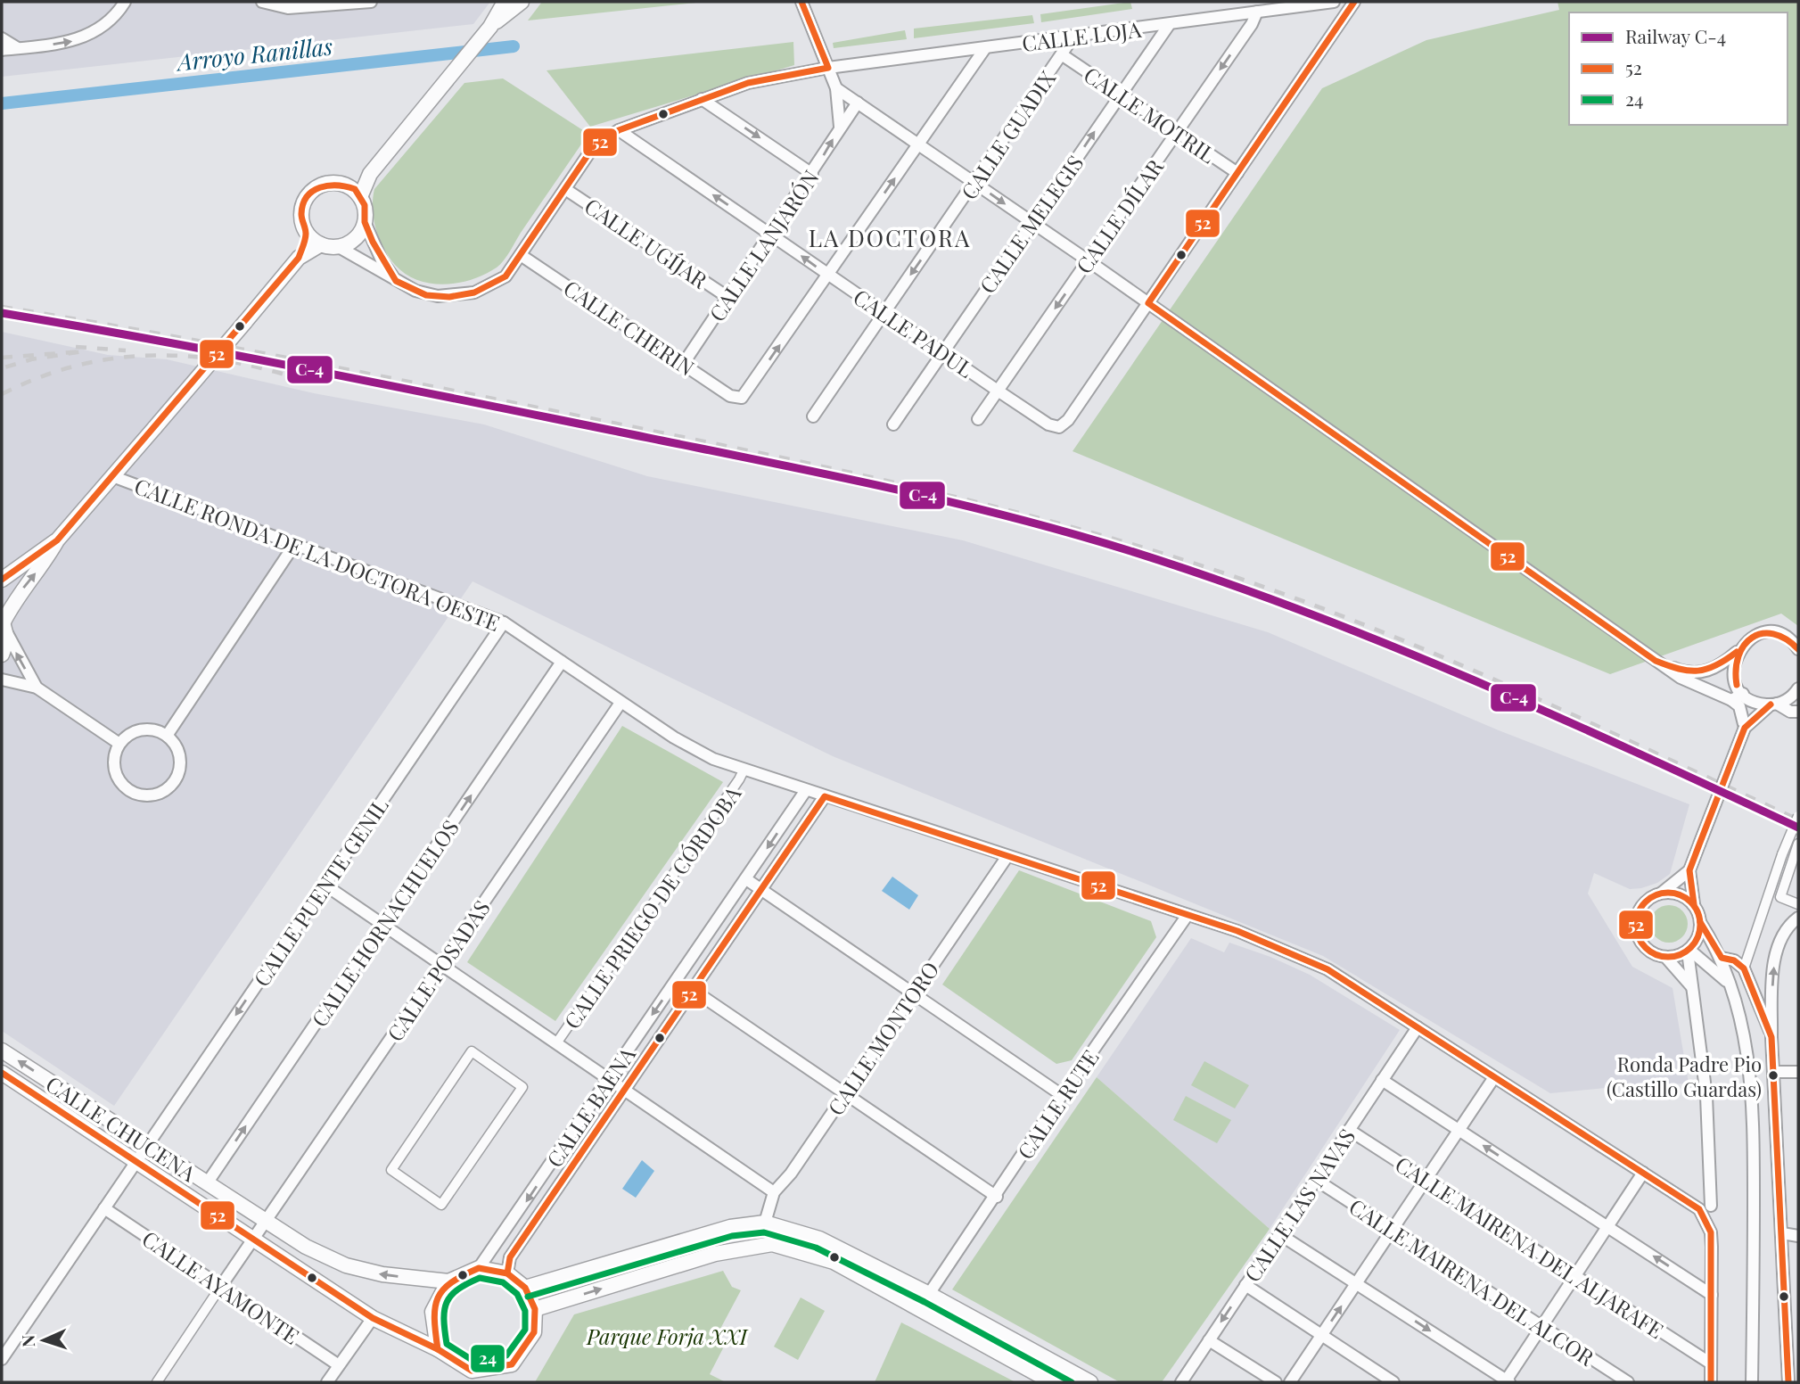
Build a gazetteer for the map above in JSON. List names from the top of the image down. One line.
{"streets":{"street":["CALLE LOJA","CALLE MOTRIL","CALLE GUADIX","CALLE DÍLAR","CALLE MELEGIS","CALLE UGÍJAR","CALLE LANJARÓN","CALLE CHERIN","CALLE PADUL","CALLE RONDA DE LA DOCTORA OESTE","CALLE PUENTE GENIL","CALLE PRIEGO DE CÓRDOBA","CALLE HORNACHUELOS","CALLE POSADAS","CALLE MONTORO","CALLE RUTE","CALLE BAENA","CALLE CHUCENA","CALLE LAS NAVAS","CALLE MAIRENA DEL ALJARAFE","CALLE MAIRENA DEL ALCOR","CALLE AYAMONTE"]},"crossings":[["CALLE LOJA","CALLE GUADIX"],["CALLE LOJA","CALLE DÍLAR"],["CALLE LOJA","CALLE MELEGIS"],["CALLE LOJA","CALLE UGÍJAR"],["CALLE LOJA","CALLE CHERIN"],["CALLE LOJA","CALLE PADUL"],["CALLE MOTRIL","CALLE GUADIX"],["CALLE MOTRIL","CALLE DÍLAR"],["CALLE MOTRIL","CALLE MELEGIS"],["CALLE GUADIX","CALLE PADUL"],["CALLE DÍLAR","CALLE PADUL"],["CALLE MELEGIS","CALLE PADUL"],["CALLE UGÍJAR","CALLE LANJARÓN"],["CALLE LANJARÓN","CALLE CHERIN"],["CALLE LANJARÓN","CALLE PADUL"],["CALLE CHERIN","CALLE PADUL"],["CALLE RONDA DE LA DOCTORA OESTE","CALLE PUENTE GENIL"],["CALLE RONDA DE LA DOCTORA OESTE","CALLE PRIEGO DE CÓRDOBA"],["CALLE RONDA DE LA DOCTORA OESTE","CALLE HORNACHUELOS"],["CALLE RONDA DE LA DOCTORA OESTE","CALLE POSADAS"],["CALLE RONDA DE LA DOCTORA OESTE","CALLE MONTORO"],["CALLE RONDA DE LA DOCTORA OESTE","CALLE RUTE"],["CALLE RONDA DE LA DOCTORA OESTE","CALLE BAENA"],["CALLE RONDA DE LA DOCTORA OESTE","CALLE LAS NAVAS"],["CALLE PUENTE GENIL","CALLE CHUCENA"],["CALLE PUENTE GENIL","CALLE AYAMONTE"],["CALLE HORNACHUELOS","CALLE CHUCENA"],["CALLE POSADAS","CALLE CHUCENA"],["CALLE POSADAS","CALLE AYAMONTE"],["CALLE BAENA","CALLE CHUCENA"],["CALLE LAS NAVAS","CALLE MAIRENA DEL ALJARAFE"],["CALLE LAS NAVAS","CALLE MAIRENA DEL ALCOR"]],"one_way":["CALLE PUENTE GENIL","CALLE HORNACHUELOS"],"districts":["LA DOCTORA"],"water":["Arroyo Ranillas"],"parks":["Parque Forja XXI"],"places":["Ronda Padre Pio (Castillo Guardas)"],"lines":["transit line 52","rail line C-4","transit line 24"],"legend":["Railway C-4","52","24"],"north":"left"}
